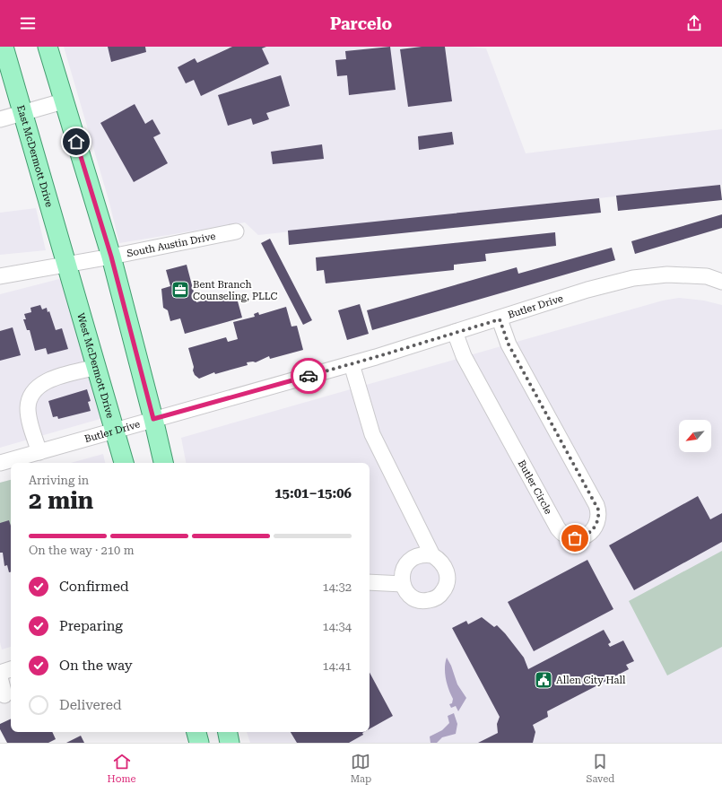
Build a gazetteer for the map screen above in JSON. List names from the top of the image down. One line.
{"streets":{"main road":["East McDermott Drive","West McDermott Drive"],"street":["South Austin Drive","Butler Drive","Butler Circle"]},"crossings":[["East McDermott Drive","South Austin Drive"],["East McDermott Drive","West McDermott Drive"],["South Austin Drive","West McDermott Drive"],["Butler Drive","West McDermott Drive"],["Butler Drive","Butler Circle"]],"places":{"office":["Bent Branch Counseling, PLLC"],"public building":["Allen City Hall"]},"north":"bottom left","page":{"header":"Parcelo","heading":["2 min","Arriving in","15:01–15:06"],"bar":"On the way · 210 m","list":[["Confirmed","14:32"],["Preparing","14:34"],["On the way","14:41"],"Delivered"],"tabs":["Home","Map","Saved"]}}
